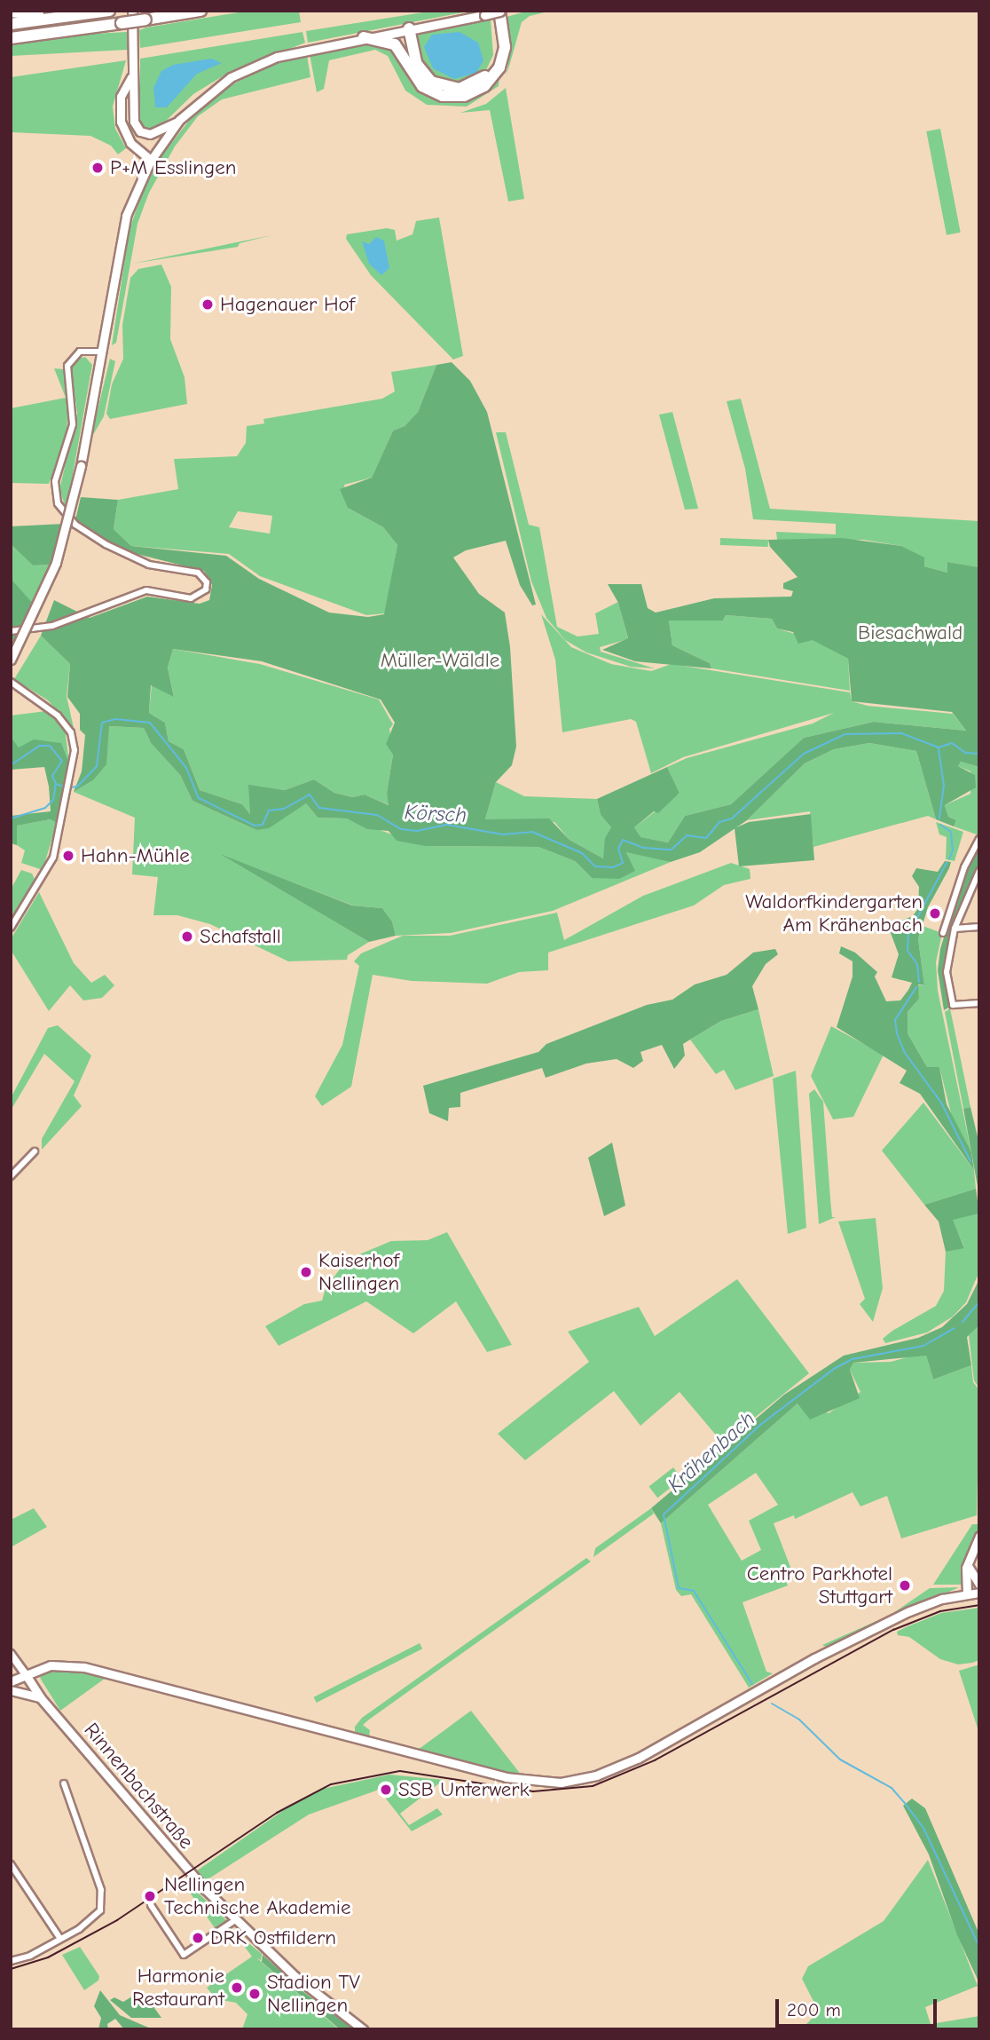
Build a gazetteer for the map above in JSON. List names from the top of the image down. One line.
{"streets":{"main road":["Rinnenbachstraße"]},"water":["Körsch","Krähenbach"],"parks":["Biesachwald","Müller-Wäldle"],"places":["P+M Esslingen","Hagenauer Hof","Hahn-Mühle","Waldorfkindergarten Am Krähenbach","Schafstall","Kaiserhof Nellingen","Centro Parkhotel Stuttgart","SSB Unterwerk","Nellingen Technische Akademie","DRK Ostfildern","Harmonie Restaurant","Stadion TV Nellingen"],"scale_bar":"200 m"}
